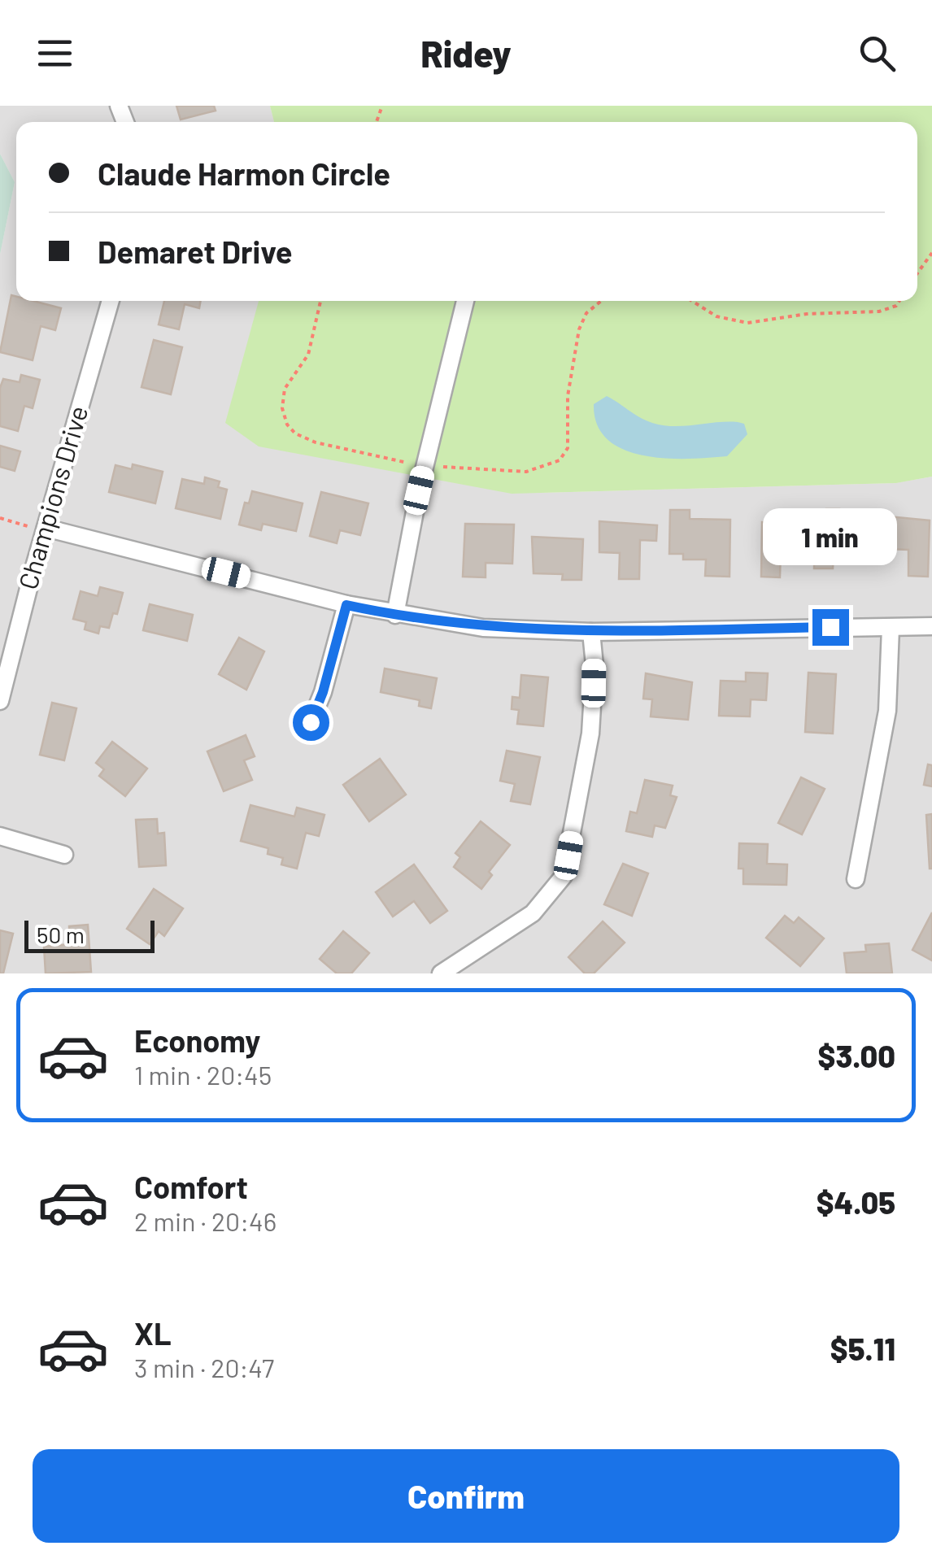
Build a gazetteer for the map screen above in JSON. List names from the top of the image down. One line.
{"streets":{"street":["Champions Drive"]},"scale_bar":"50 m","page":{"header":"Ridey","banner":["Claude Harmon Circle","Demaret Drive"],"bubble":"1 min","scale":"50 m","list":[{"name":"Economy","note":"1 min · 20:45","value":"$3.00"},{"name":"Comfort","note":"2 min · 20:46","value":"$4.05"},{"name":"XL","note":"3 min · 20:47","value":"$5.11"}],"buttons":"Confirm"}}
